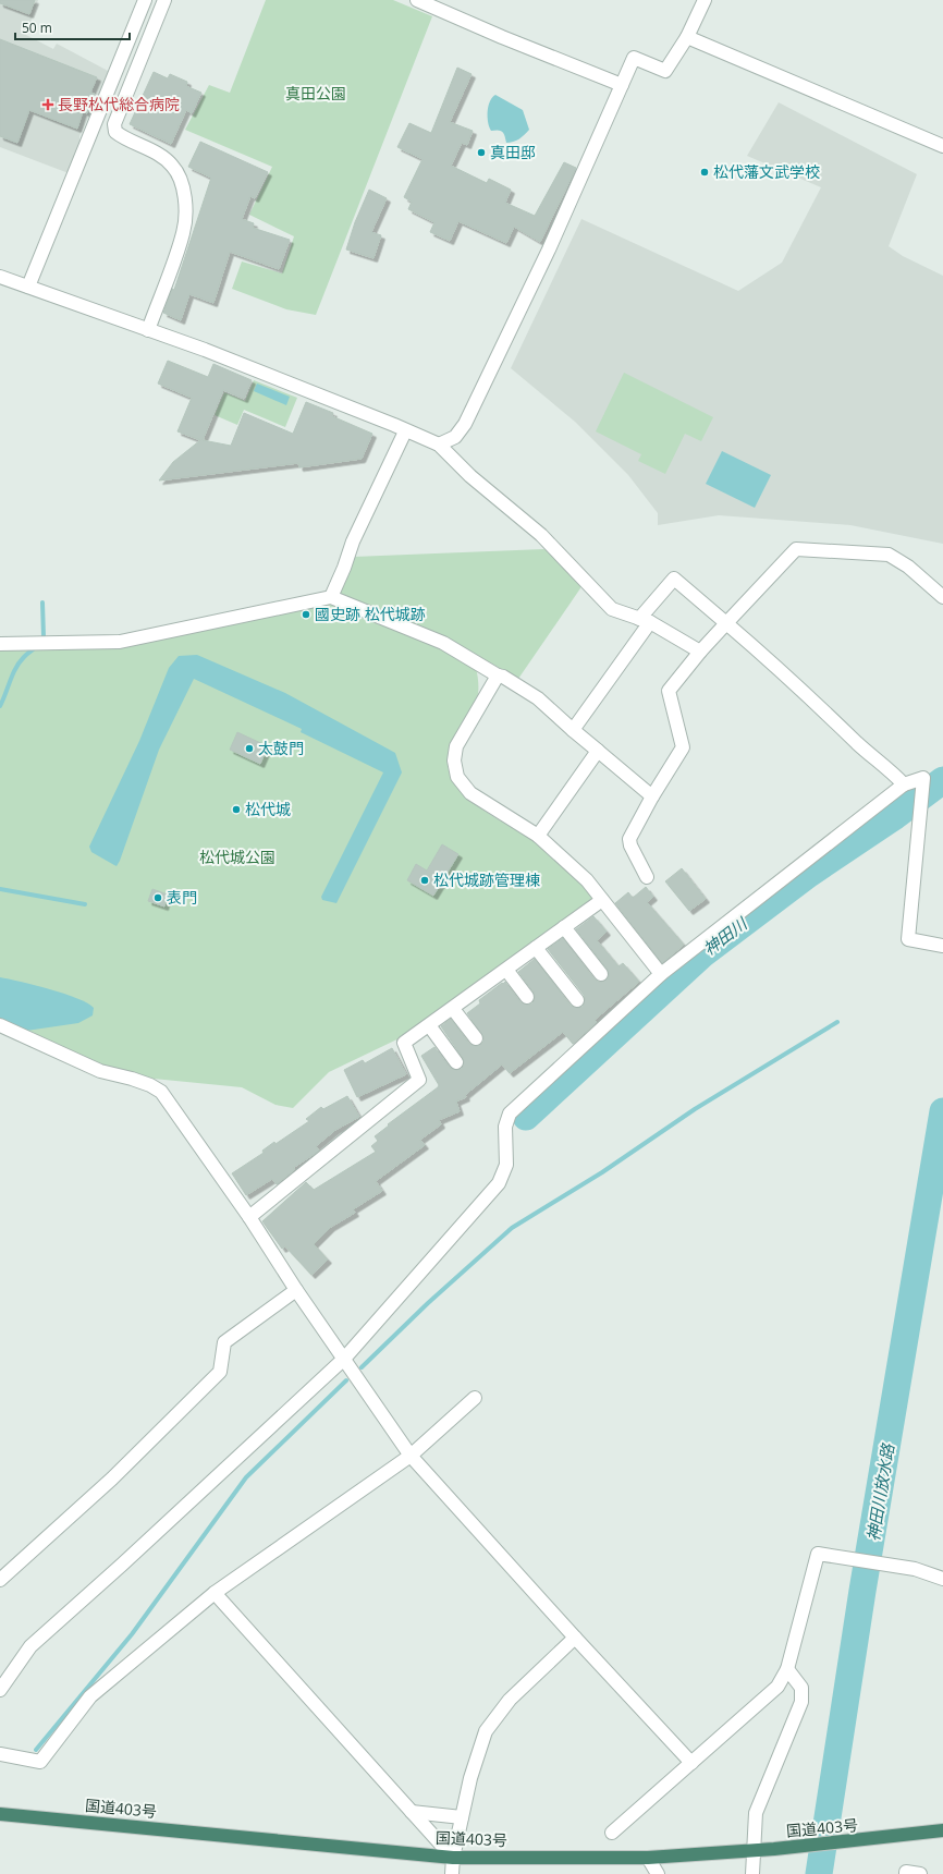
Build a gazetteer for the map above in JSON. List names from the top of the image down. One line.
{"streets":{"highway":["国道403号"]},"water":["神田川","神田川放水路"],"parks":["真田公園","松代城公園"],"places":{"health":["長野松代総合病院"],"other":["真田邸","松代藩文武学校","國史跡 松代城跡","太鼓門","松代城","松代城跡管理棟","表門"]},"scale_bar":"50 m"}
